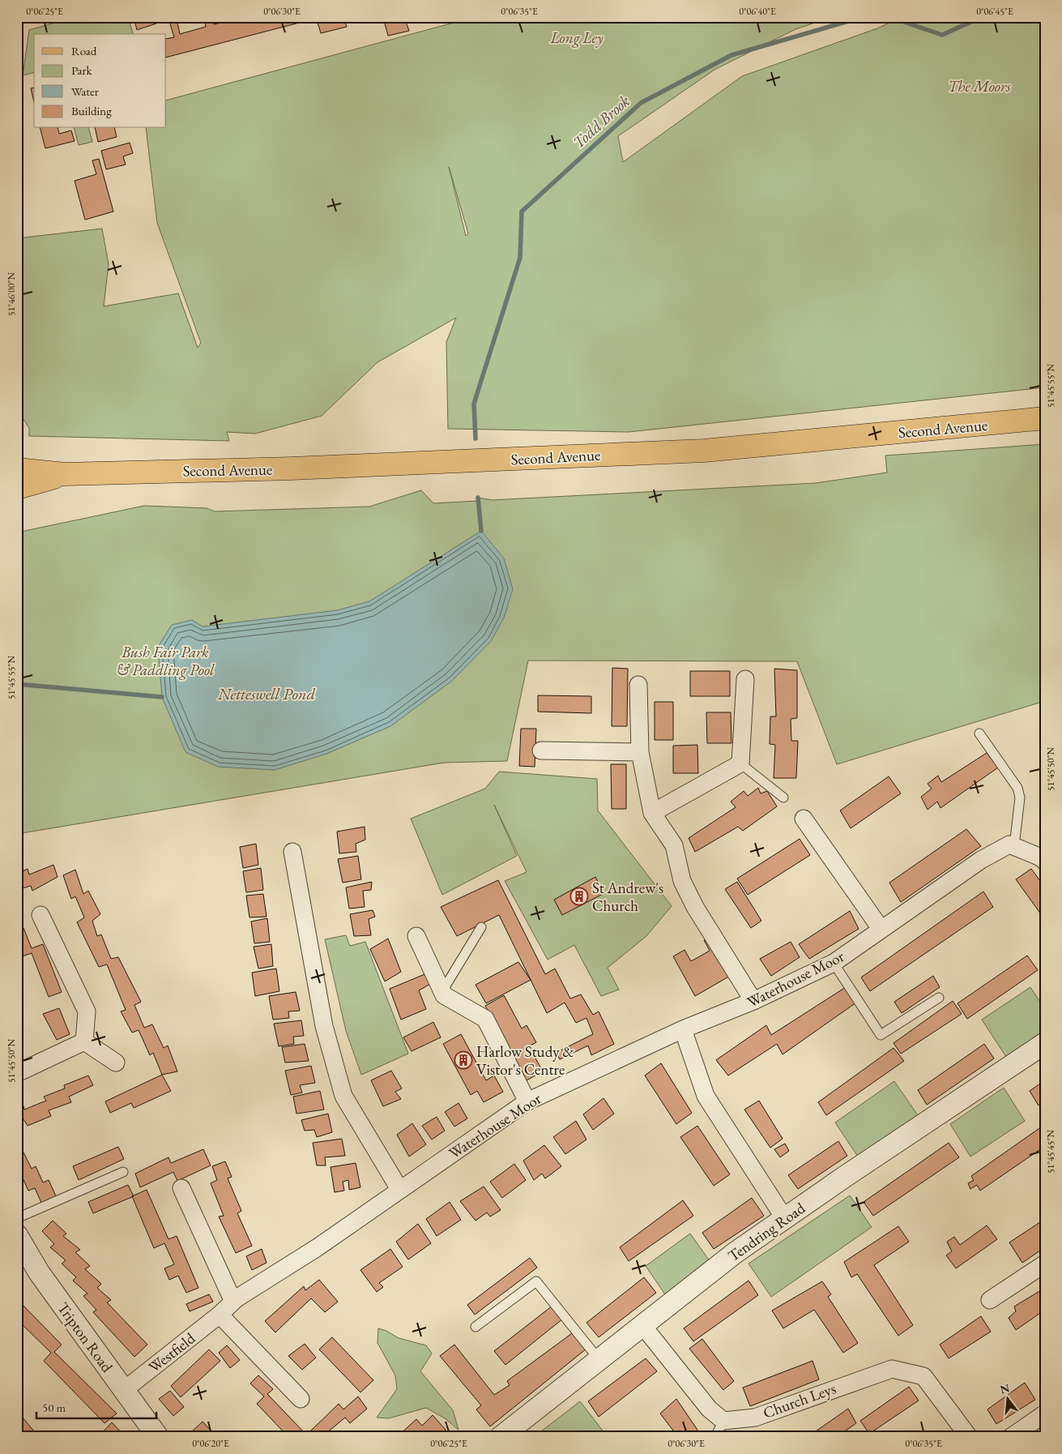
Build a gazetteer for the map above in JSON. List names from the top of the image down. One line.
{"streets":{"main road":["Second Avenue"],"street":["Waterhouse Moor","Tendring Road","Tripton Road","Westfield","Church Leys"]},"crossings":[["Waterhouse Moor","Westfield"],["Tripton Road","Westfield"]],"water":["Todd Brook","Netteswell Pond"],"parks":["Long Ley","The Moors","Bush Fair Park & Paddling Pool"],"places":{"building":["St Andrew's Church","Harlow Study & Vistor's Centre"]},"legend":["Road","Park","Water","Building"],"scale_bar":"50 m","north":"top","coordinates":["0°06'25\"E","0°06'30\"E","0°06'35\"E","0°06'40\"E","0°06'45\"E","51°46'00\"N","51°45'55\"N","51°45'50\"N","51°45'45\"N","0°06'20\"E"]}
